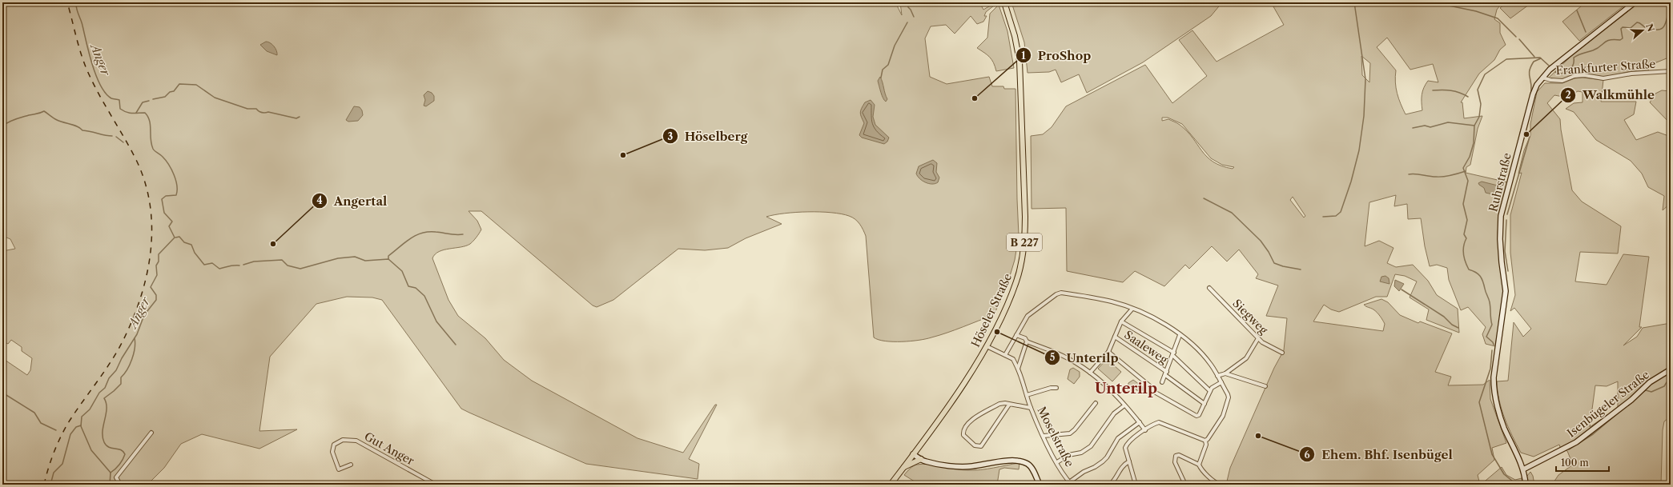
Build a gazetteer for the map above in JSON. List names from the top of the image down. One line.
{"streets":{"main road":["Ruhrstraße","B 227","Höseler Straße","Isenbügeler Straße"],"street":["Frankfurter Straße","Siegweg","Saaleweg","Moselstraße","Gut Anger"]},"crossings":[["Frankfurter Straße","Ruhrstraße"],["Ruhrstraße","Isenbügeler Straße"],["Höseler Straße","Moselstraße"]],"districts":["Unterilp"],"water":["Anger"],"places":["ProShop","Walkmühle","Höselberg","Angertal","Unterilp","Ehem. Bhf. Isenbügel"],"scale_bar":"100 m","north":"right"}
